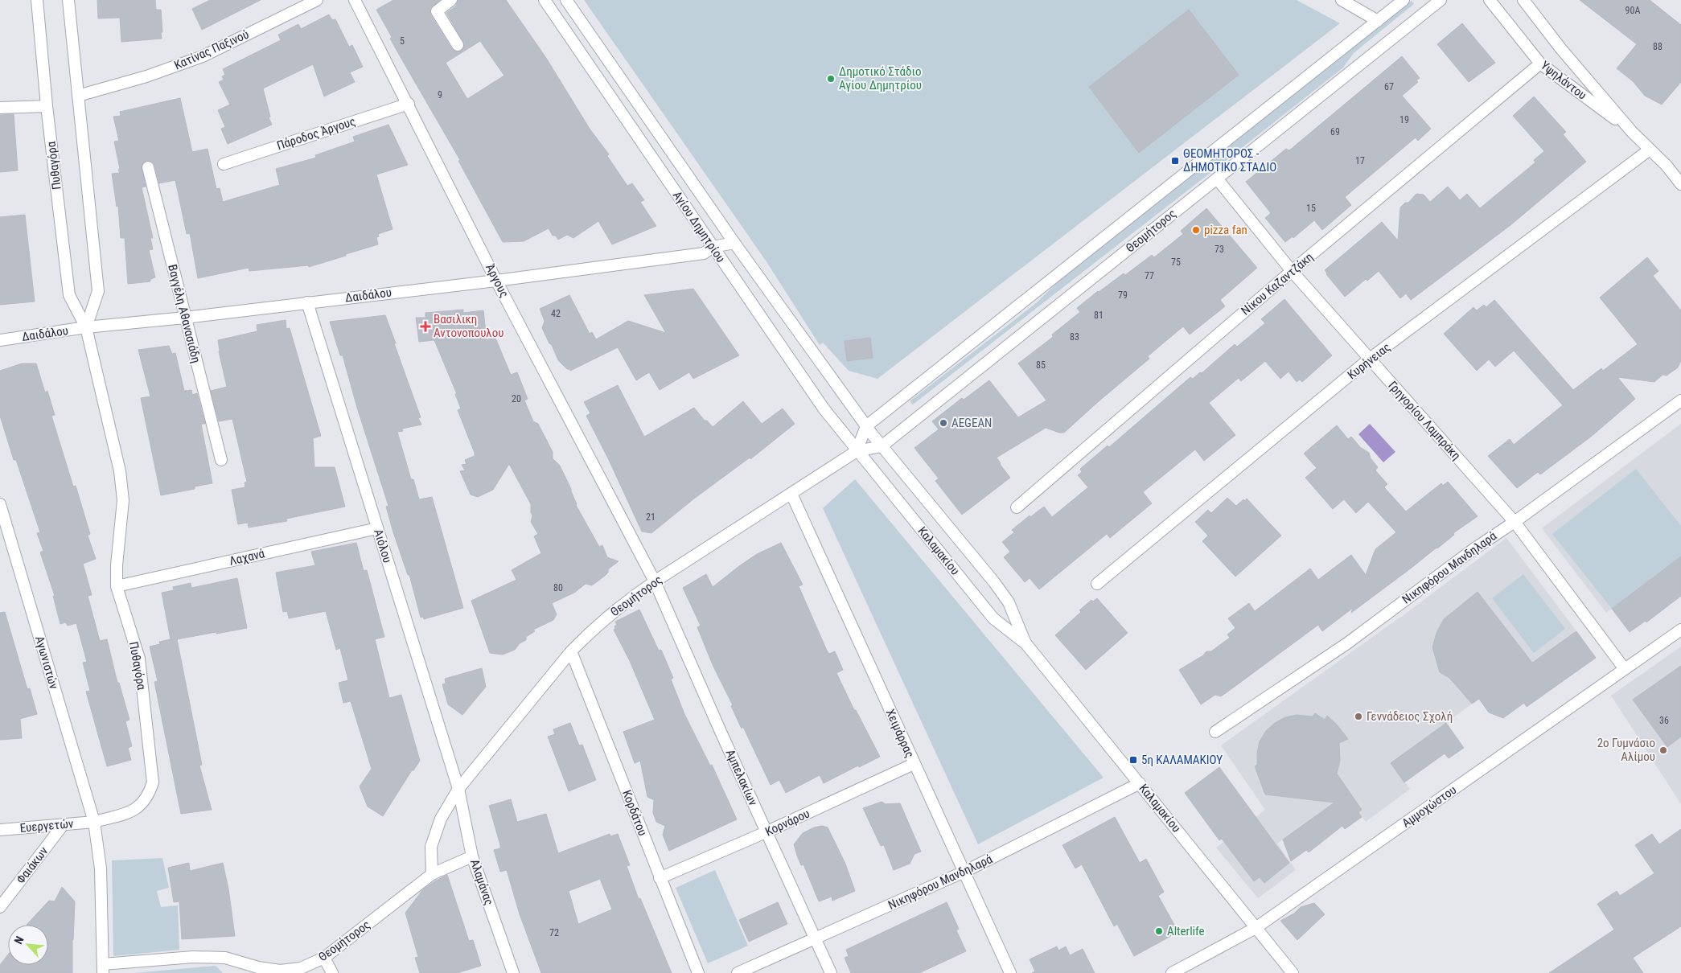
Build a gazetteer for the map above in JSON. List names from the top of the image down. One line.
{"streets":{"street":["Κατίνας Παξινού","Υψηλάντου","Πάροδος Άργους","Πυθαγόρα","Αγίου Δημητρίου","Θεομήτορος","Άργους","Νίκου Καζαντζάκη","Δαιδάλου","Βαγγέλη Αθανασιάδη","Κυρήνειας","Γρηγορίου Λαμπράκη","Αιόλου","Καλαμακίου","Λαχανά","Νικηφόρου Μανδηλαρά","Αγωνιστών","Χειμάρρας","Αμπελακίων","Αμμοχώστου","Κορδάτου","Κορνάρου","Ευεργετών","Φαιάκων","Αλαμάνας"]},"crossings":[["Υψηλάντου","Νίκου Καζαντζάκη"],["Υψηλάντου","Κυρήνειας"],["Πάροδος Άργους","Άργους"],["Πυθαγόρα","Δαιδάλου"],["Πυθαγόρα","Λαχανά"],["Πυθαγόρα","Αγωνιστών"],["Πυθαγόρα","Ευεργετών"],["Αγίου Δημητρίου","Θεομήτορος"],["Αγίου Δημητρίου","Δαιδάλου"],["Αγίου Δημητρίου","Καλαμακίου"],["Θεομήτορος","Άργους"],["Θεομήτορος","Γρηγορίου Λαμπράκη"],["Θεομήτορος","Αιόλου"],["Θεομήτορος","Καλαμακίου"],["Θεομήτορος","Χειμάρρας"],["Θεομήτορος","Αμπελακίων"],["Θεομήτορος","Κορδάτου"],["Θεομήτορος","Αλαμάνας"],["Άργους","Δαιδάλου"],["Άργους","Αμπελακίων"],["Νίκου Καζαντζάκη","Γρηγορίου Λαμπράκη"],["Δαιδάλου","Βαγγέλη Αθανασιάδη"],["Δαιδάλου","Αιόλου"],["Κυρήνειας","Γρηγορίου Λαμπράκη"],["Γρηγορίου Λαμπράκη","Νικηφόρου Μανδηλαρά"],["Γρηγορίου Λαμπράκη","Αμμοχώστου"],["Αιόλου","Λαχανά"],["Αιόλου","Αλαμάνας"],["Καλαμακίου","Νικηφόρου Μανδηλαρά"],["Καλαμακίου","Αμμοχώστου"],["Νικηφόρου Μανδηλαρά","Χειμάρρας"],["Νικηφόρου Μανδηλαρά","Αμπελακίων"],["Αγωνιστών","Ευεργετών"],["Χειμάρρας","Κορνάρου"],["Αμπελακίων","Κορνάρου"],["Κορδάτου","Κορνάρου"],["Ευεργετών","Φαιάκων"]],"places":{"other":["Δημοτικό Στάδιο Αγίου Δημητρίου","pizza fan","AEGEAN","Γεννάδειος Σχολή","2ο Γυμνάσιο Αλίμου","Alterlife"],"transit":["ΘΕΟΜΗΤΟΡΟΣ - ΔΗΜΟΤΙΚΟ ΣΤΑΔΙΟ","5η ΚΑΛΑΜΑΚΙΟΥ"],"health":["Βασιλικη Αντονοπουλου"]},"house_numbers":["90Α","5","88","67","9","19","69","17","15","73","75","77","79","42","81","83","85","20","21","80","36","72"],"north":"top left"}
